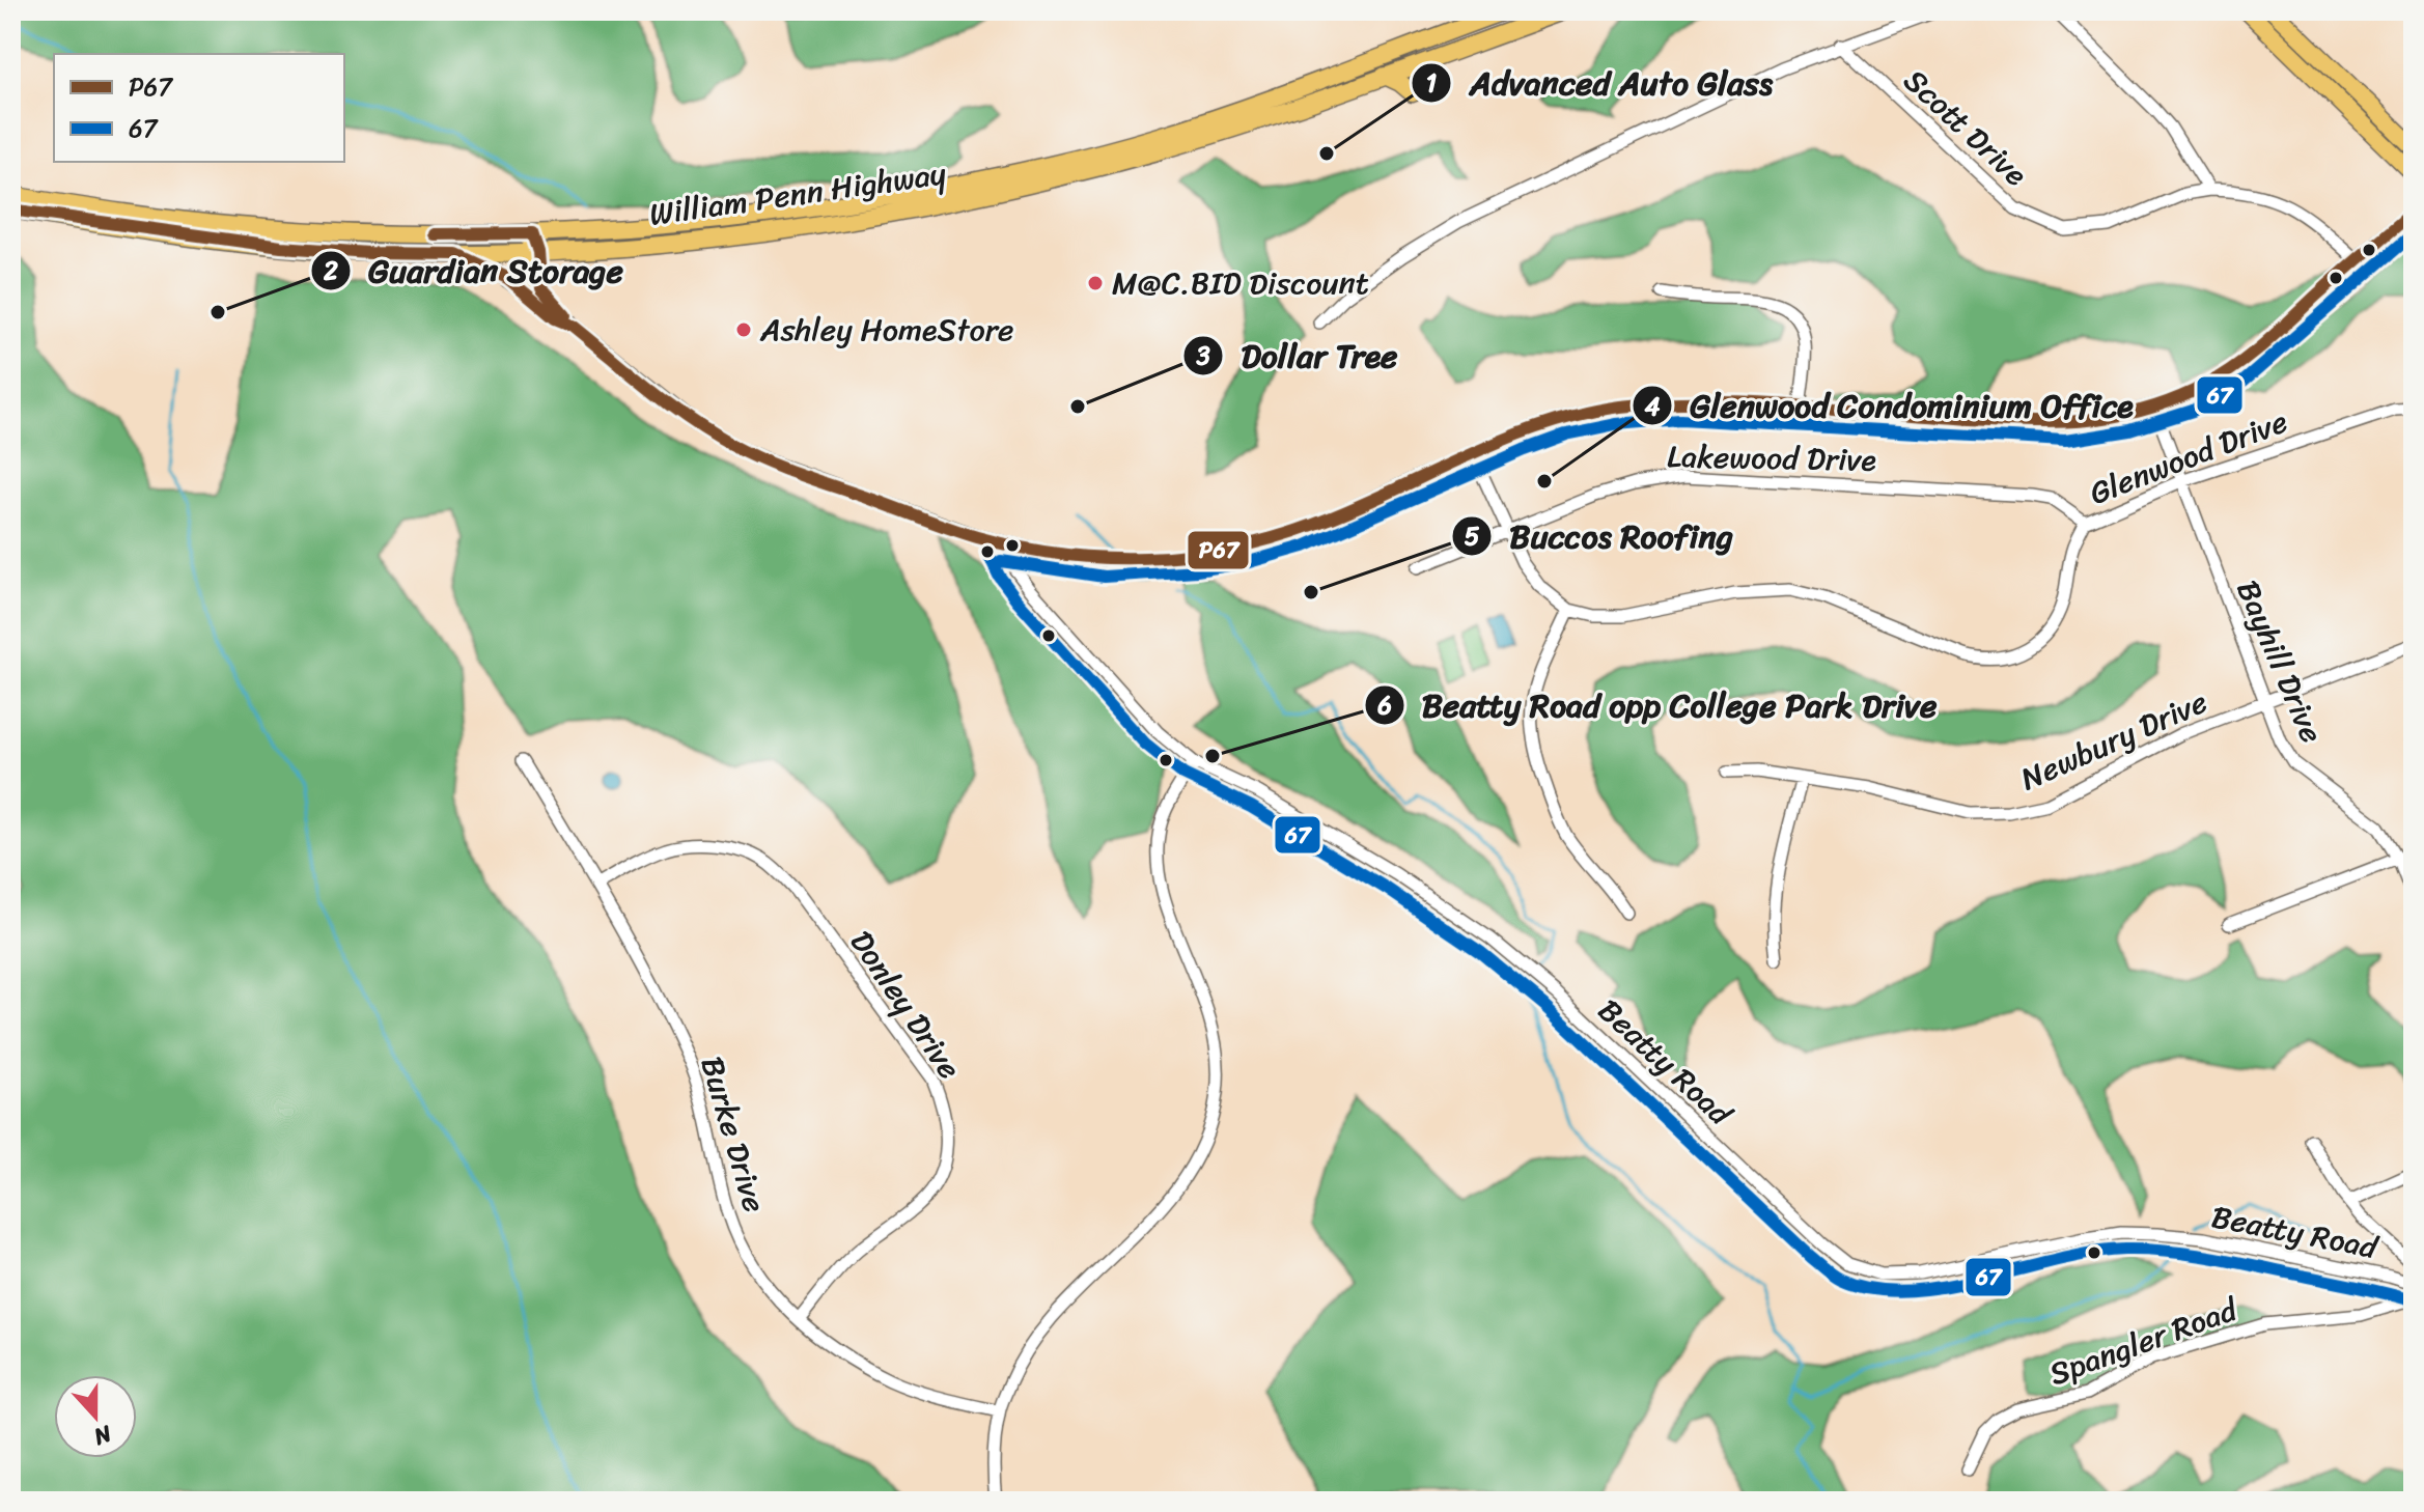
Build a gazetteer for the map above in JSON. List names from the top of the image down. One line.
{"streets":{"highway":["William Penn Highway"],"street":["Scott Drive","Glenwood Drive","Lakewood Drive","Bayhill Drive","Newbury Drive","Donley Drive","Beatty Road","Burke Drive","Spangler Road"]},"crossings":[["Glenwood Drive","Lakewood Drive"],["Glenwood Drive","Bayhill Drive"],["Bayhill Drive","Newbury Drive"],["Donley Drive","Burke Drive"]],"places":["Advanced Auto Glass","M@C.BID Discount","Guardian Storage","Ashley HomeStore","Dollar Tree","Glenwood Condominium Office","Buccos Roofing","Beatty Road opp College Park Drive"],"lines":["transit line P67","transit line 67"],"legend":["P67","67"],"north":"bottom"}
